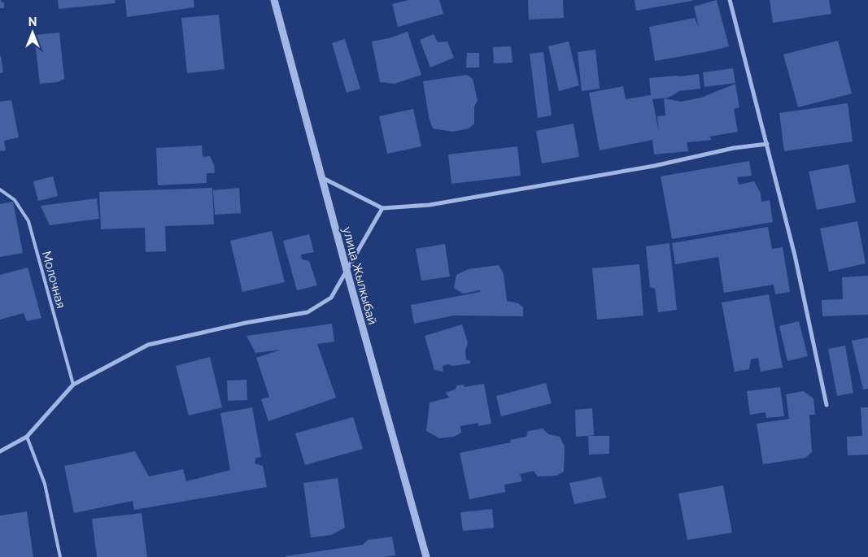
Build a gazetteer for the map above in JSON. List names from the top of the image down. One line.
{"streets":{"street":["улица Жылкыбай"],"lane":["Молочная"]},"north":"top"}
